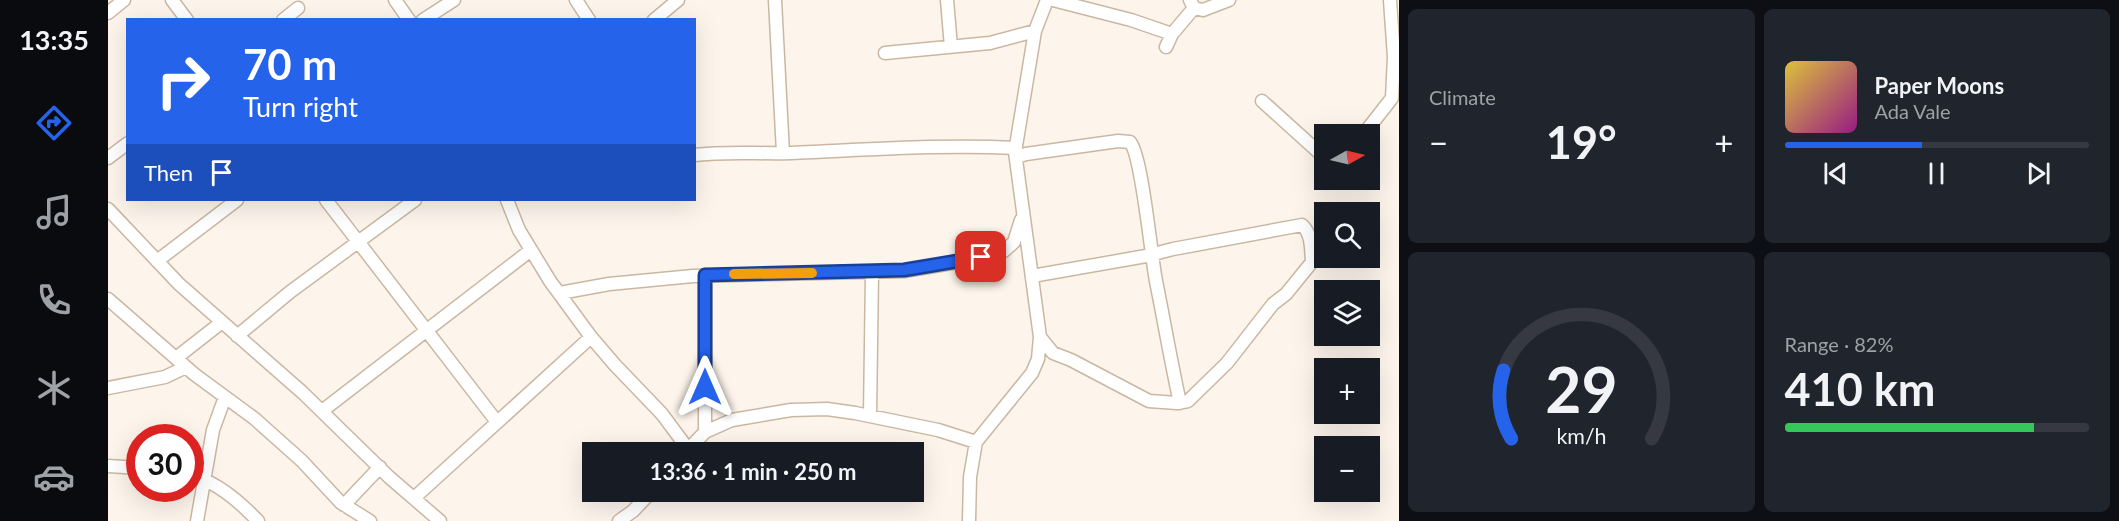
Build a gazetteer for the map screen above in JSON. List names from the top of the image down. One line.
{"north":"right","page":{"tabs":"13:35","tile":["Climate",["Range · 82%","410 km"]],"turn":["70 m","Turn right"],"song":["Paper Moons","Ada Vale"],"heat":["−","19°","+"],"map_buttons":["+","−"],"then":"Then","limit":"30","trip":"13:36 · 1 min · 250 m","gauge":["29","km/h"]}}
